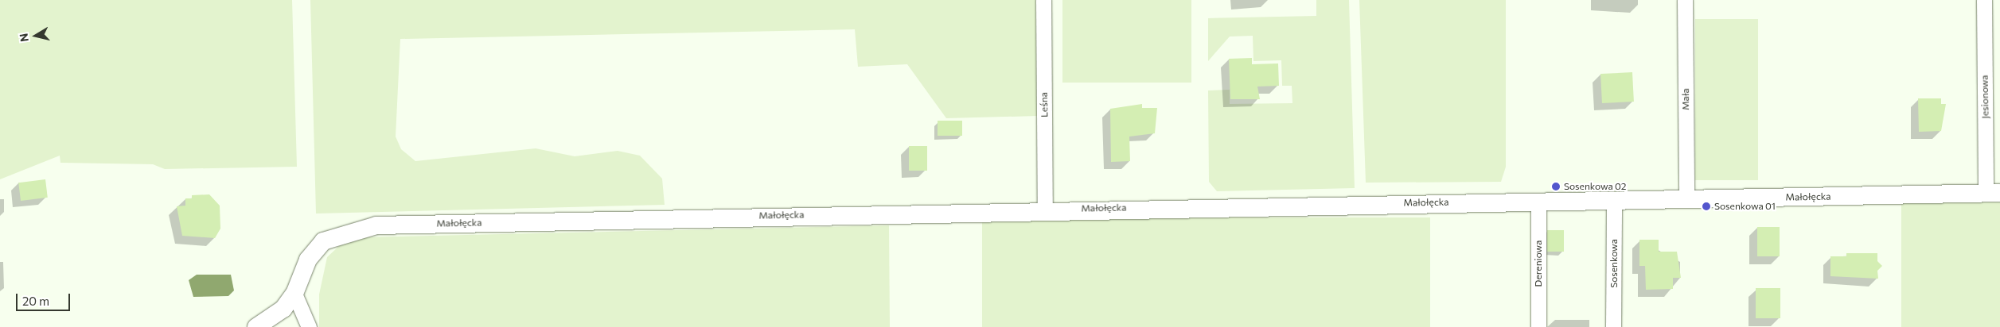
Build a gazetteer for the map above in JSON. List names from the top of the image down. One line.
{"streets":{"street":["Jesionowa","Mała","Leśna","Małołęcka","Dereniowa","Sosenkowa"]},"crossings":[["Jesionowa","Małołęcka"],["Mała","Małołęcka"],["Leśna","Małołęcka"],["Małołęcka","Dereniowa"],["Małołęcka","Sosenkowa"]],"places":["Sosenkowa 02","Sosenkowa 01"],"scale_bar":"20 m","north":"left"}
